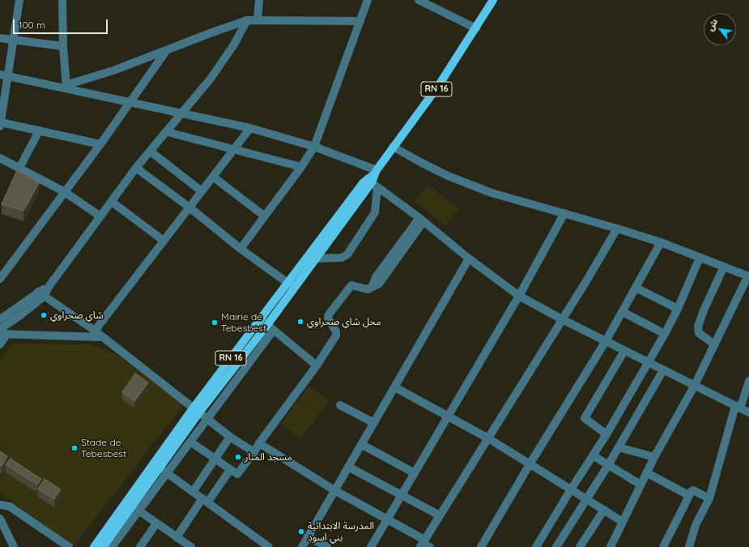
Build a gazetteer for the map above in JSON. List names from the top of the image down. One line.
{"streets":{"main road":["RN 16"]},"places":["شاي صحراوي","محل شاي صحراوي","Mairie de Tebesbest","Stade de Tebesbest","مسجد المنار","المدرسة الابتدائية بني اسود"],"scale_bar":"100 m","north":"top left"}
